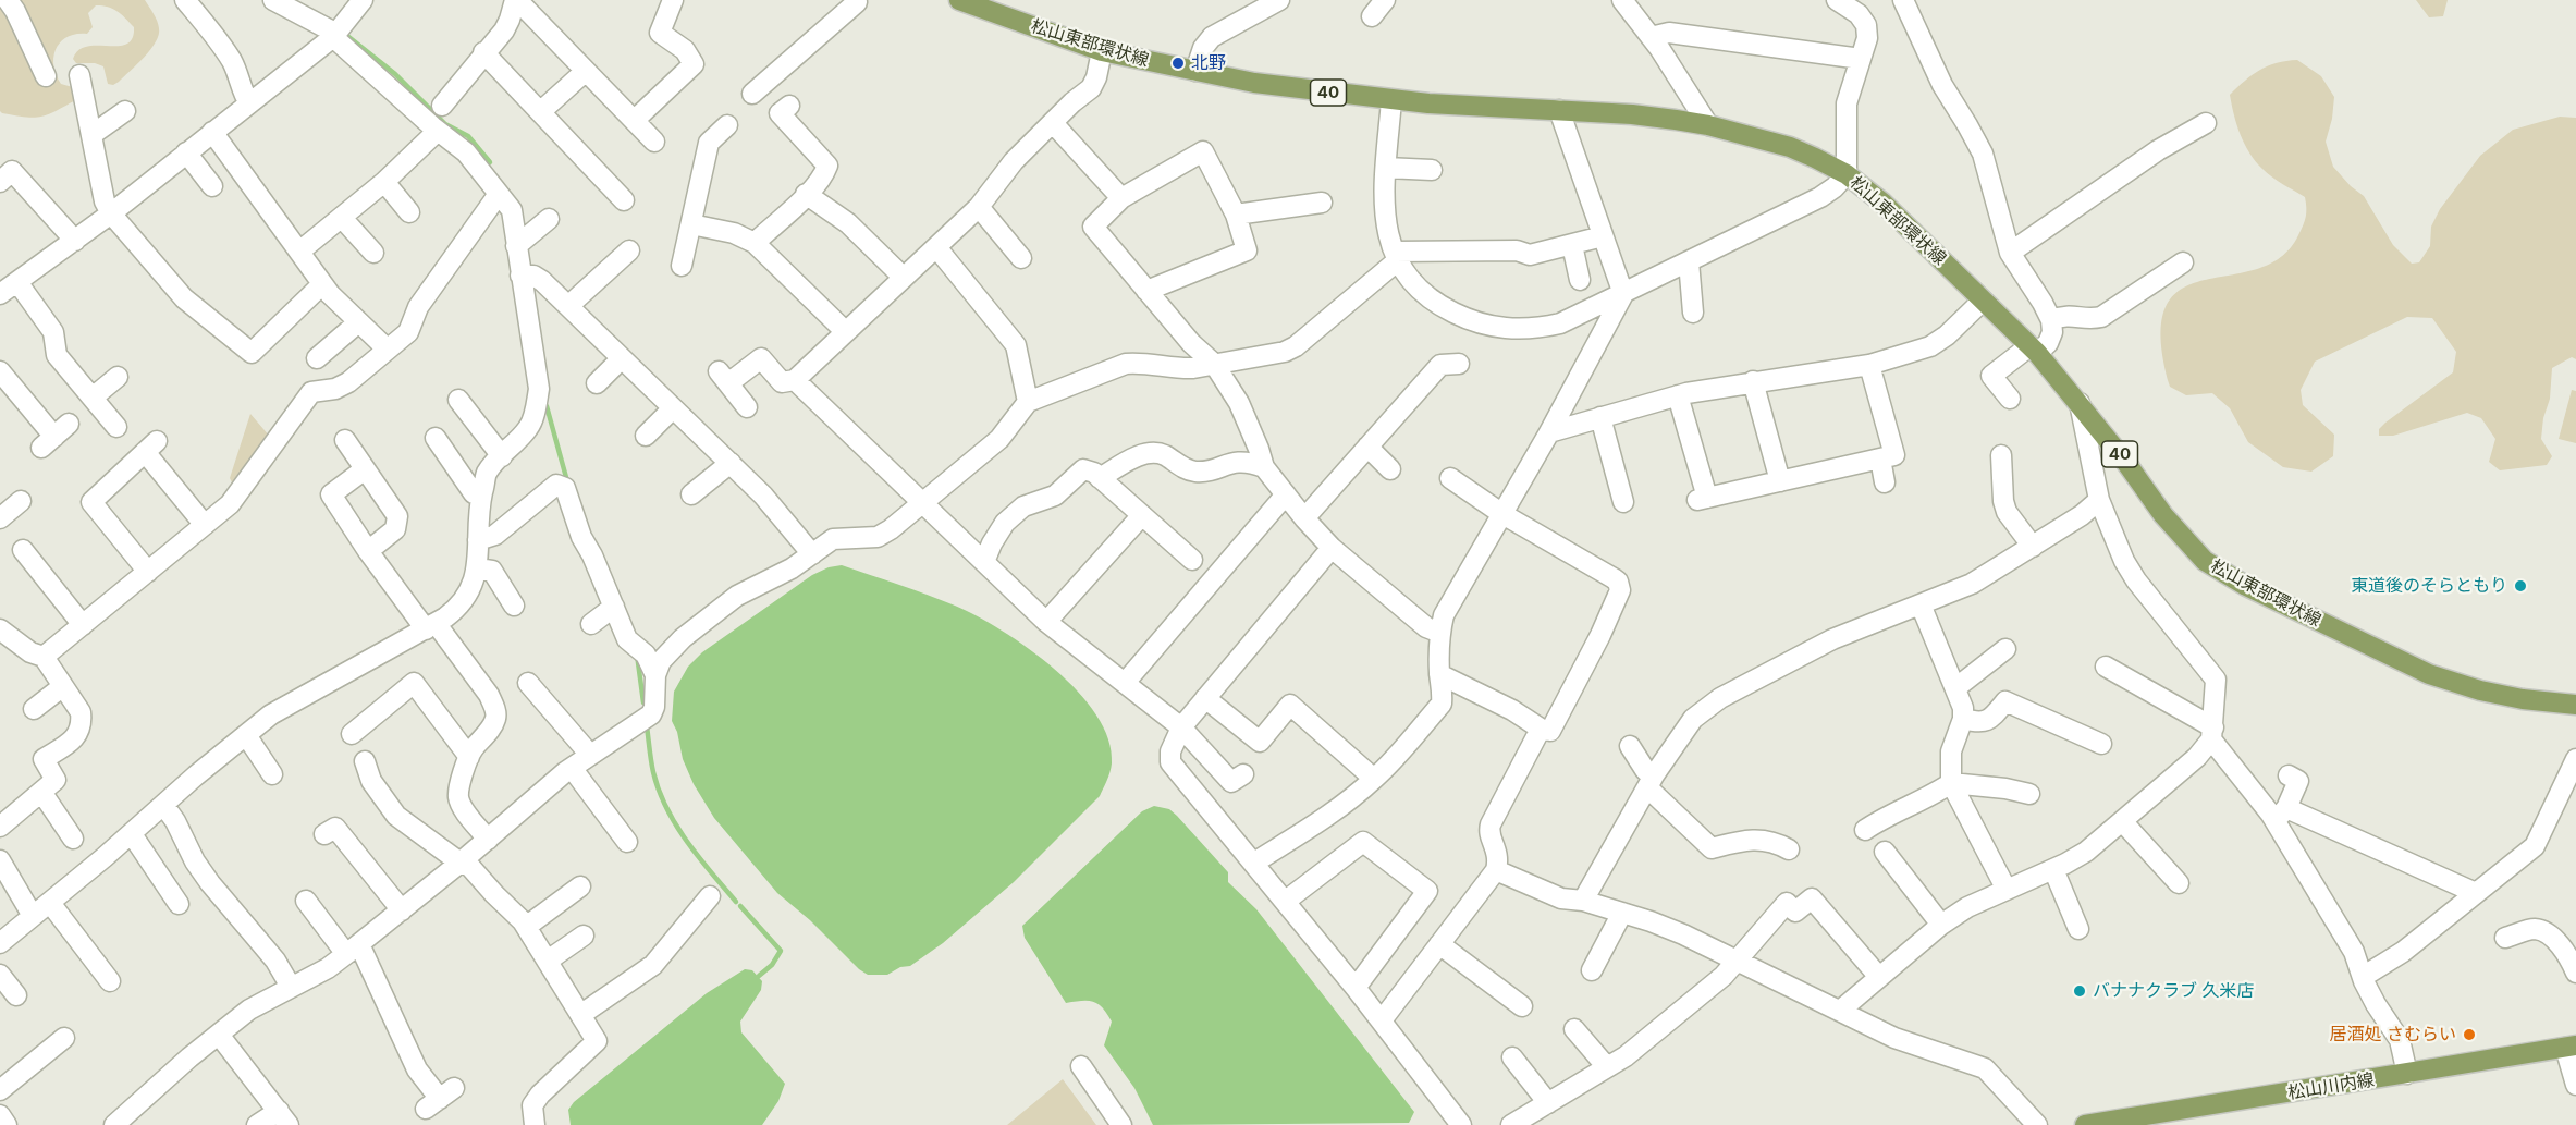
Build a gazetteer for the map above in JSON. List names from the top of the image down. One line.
{"streets":{"main road":["松山東部環状線","40","松山川内線"]},"places":["北野","東道後のそらともり","バナナクラブ 久米店","居酒処 さむらい"]}
